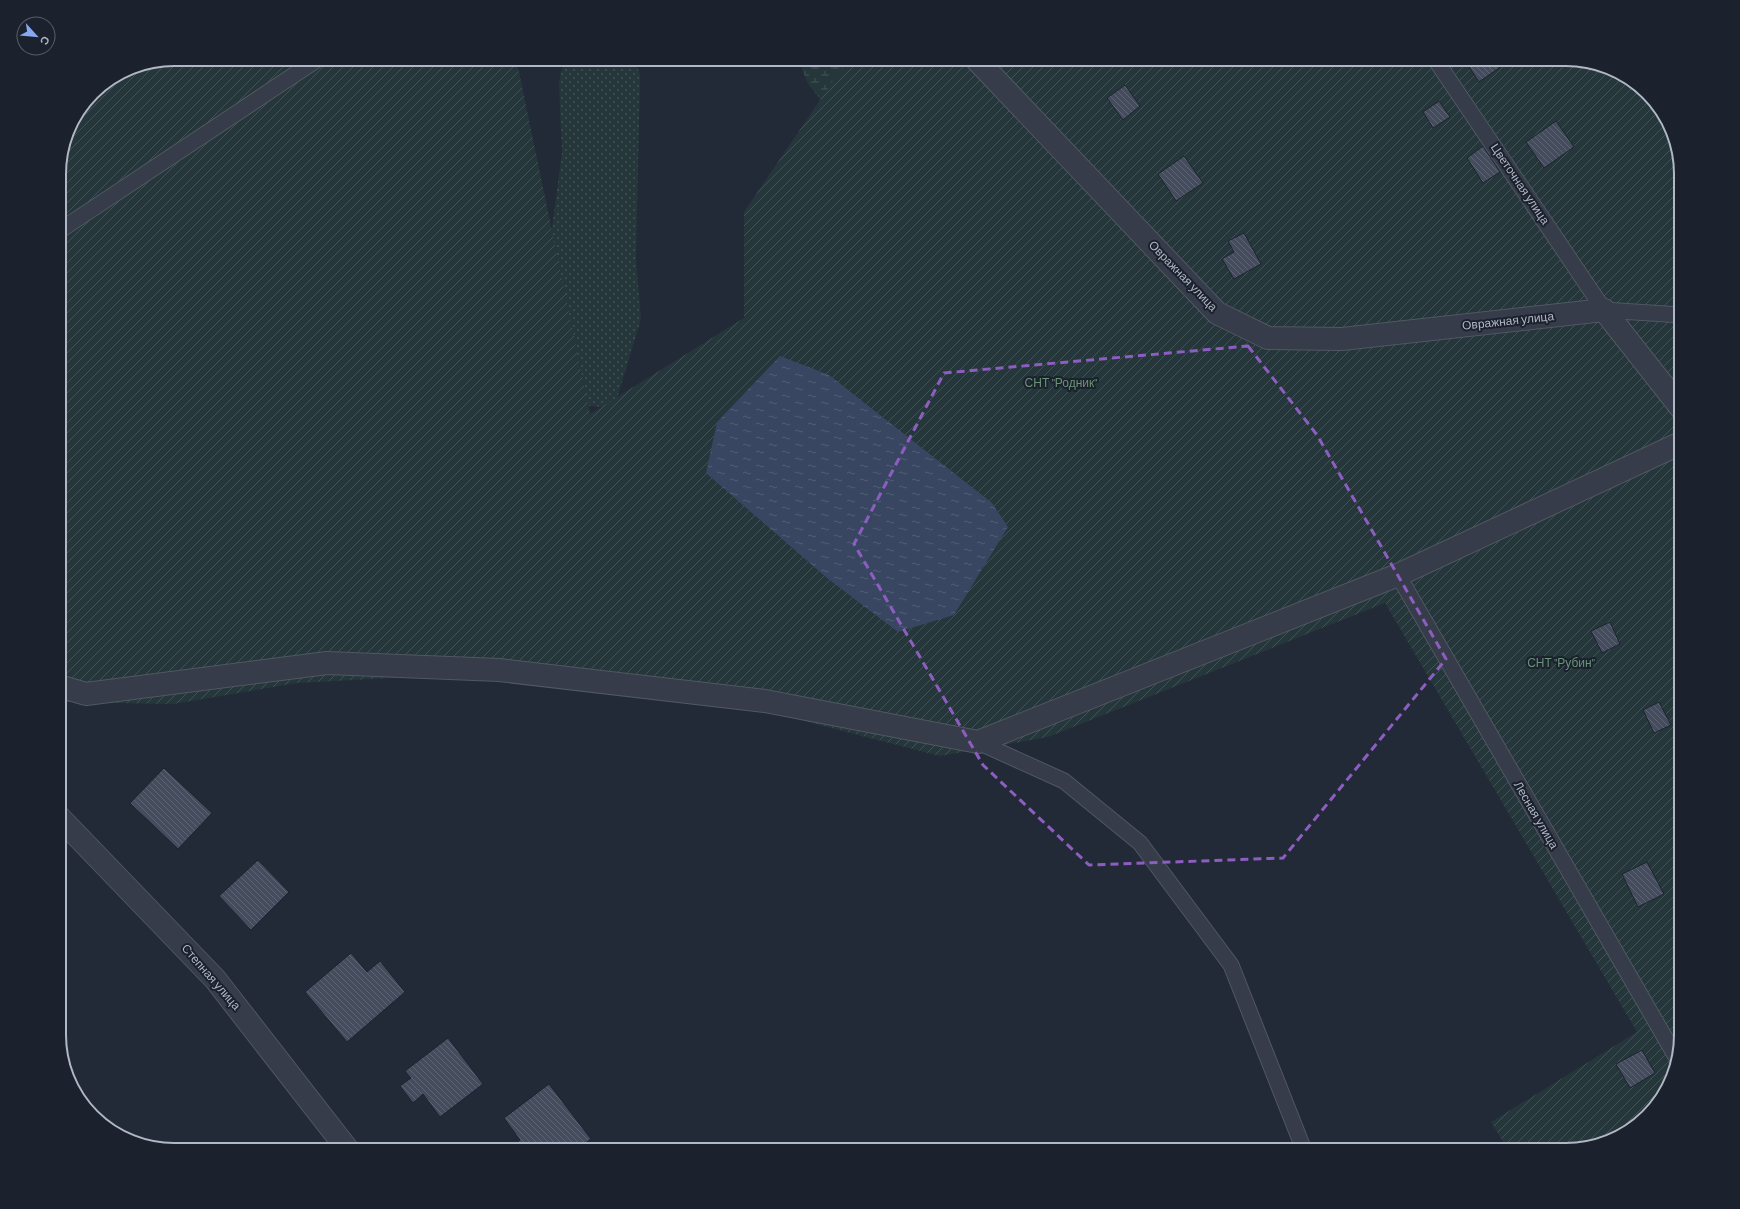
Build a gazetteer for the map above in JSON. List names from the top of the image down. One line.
{"streets":{"street":["Овражная улица","Степная улица"],"lane":["Цветочная улица","Лесная улица"]},"crossings":[["Цветочная улица","Овражная улица"]],"parks":["СНТ \"Родник\"","СНТ \"Рубин\""],"north":"bottom right"}
